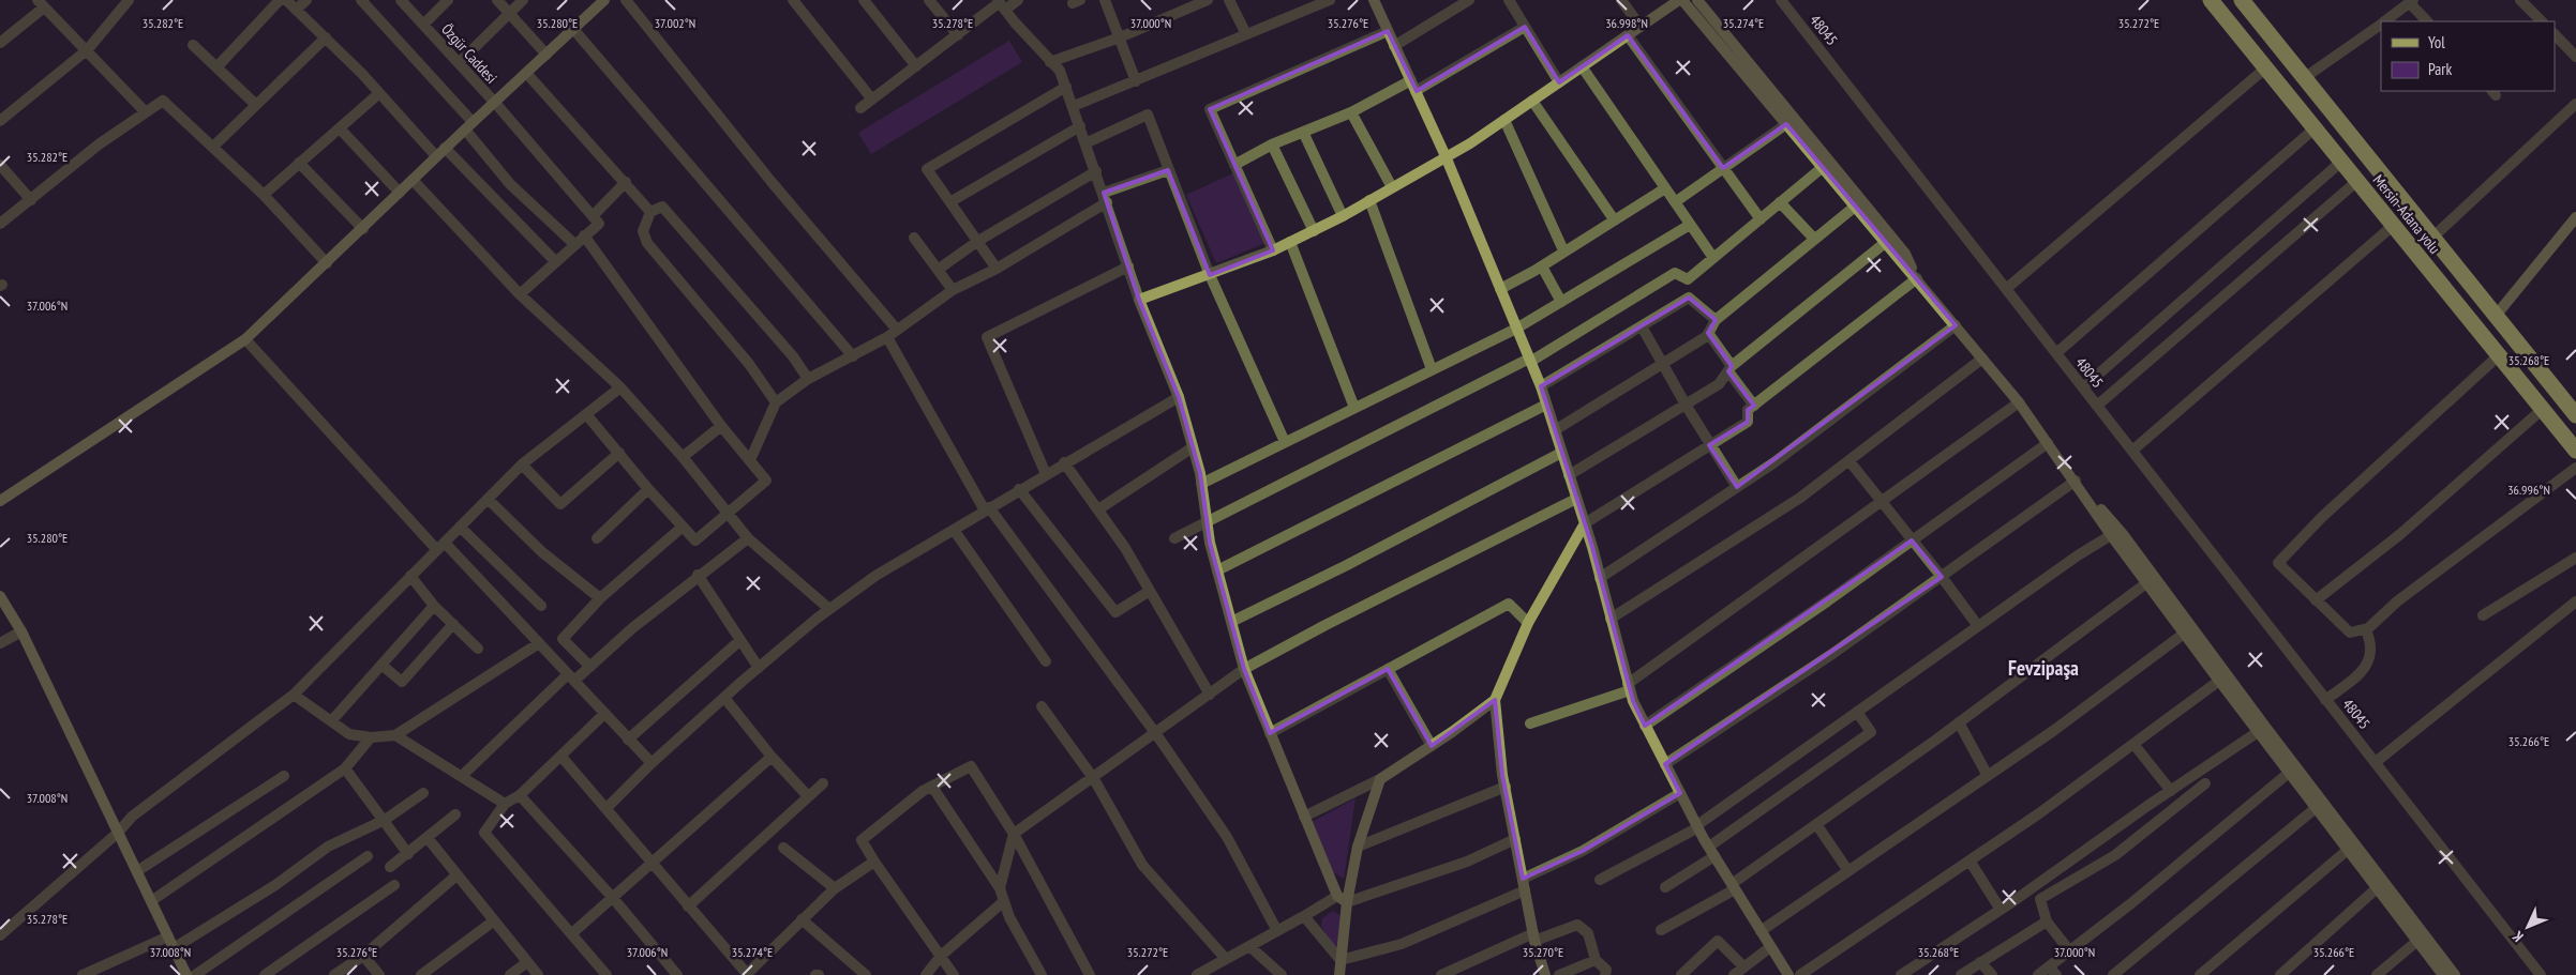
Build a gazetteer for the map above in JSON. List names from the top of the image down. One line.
{"streets":{"highway":["Mersin-Adana yolu"],"street":["48045","Özgür Caddesi"]},"districts":["Fevzipaşa"],"legend":["Yol","Park"],"north":"bottom left","coordinates":["35.282°E","35.280°E","35.278°E","35.276°E","35.274°E","35.272°E","37.002°N","37.000°N","36.998°N","37.006°N","35.268°E","36.996°N","35.266°E","37.008°N","35.270°E"]}
